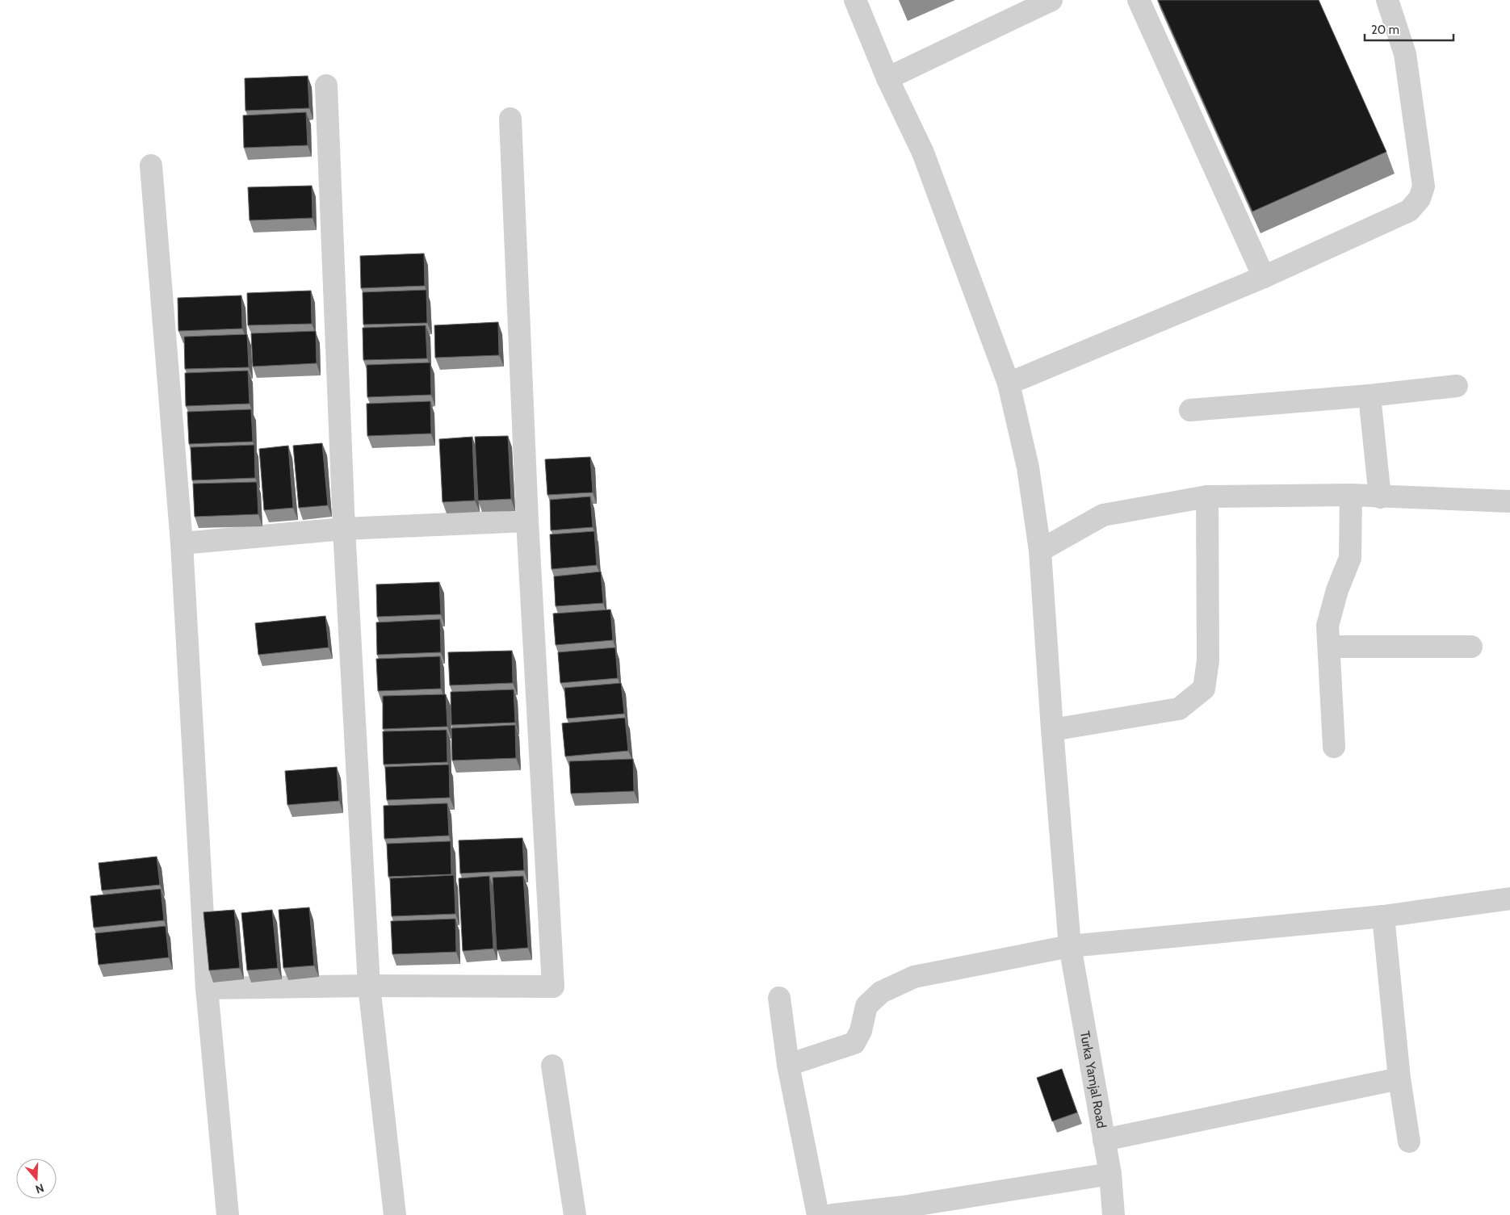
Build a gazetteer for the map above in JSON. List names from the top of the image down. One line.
{"streets":{"street":["Turka Yamjal Road"]},"scale_bar":"20 m","north":"bottom"}
